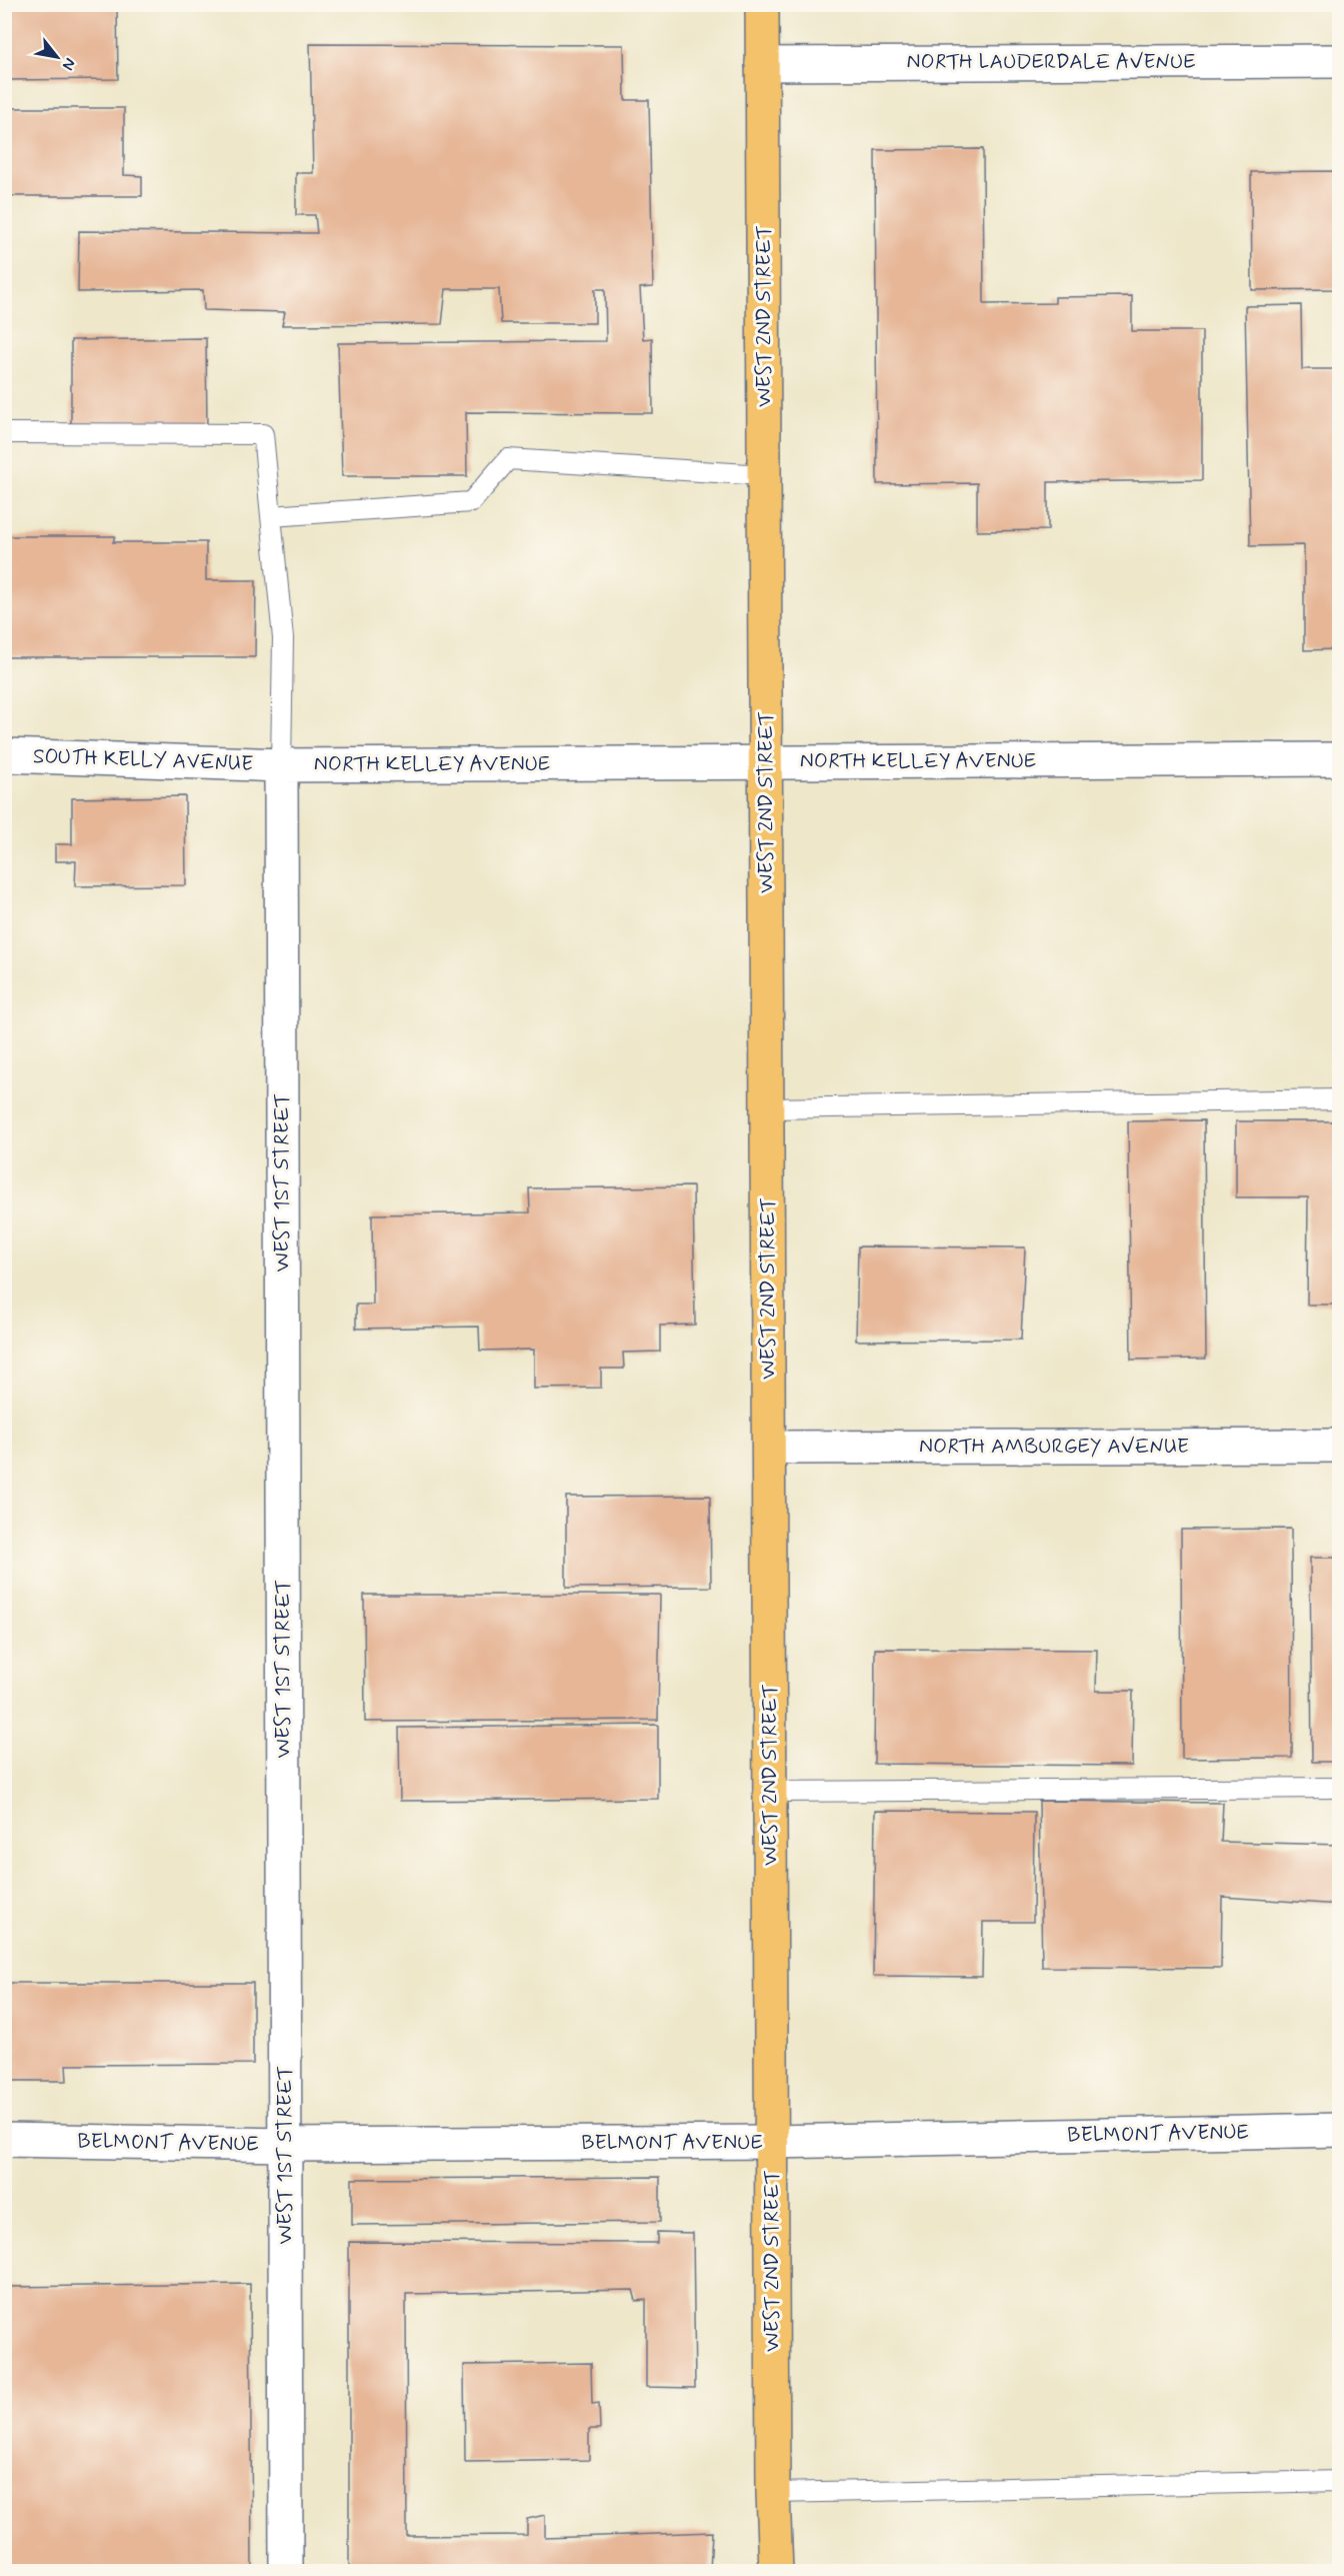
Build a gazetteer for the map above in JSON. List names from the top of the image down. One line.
{"streets":{"main road":["WEST 2ND STREET"],"street":["NORTH LAUDERDALE AVENUE","SOUTH KELLY AVENUE","NORTH KELLEY AVENUE","WEST 1ST STREET","NORTH AMBURGEY AVENUE","BELMONT AVENUE"]},"crossings":[["NORTH LAUDERDALE AVENUE","WEST 2ND STREET"],["WEST 2ND STREET","NORTH KELLEY AVENUE"],["WEST 2ND STREET","NORTH AMBURGEY AVENUE"],["WEST 2ND STREET","BELMONT AVENUE"],["SOUTH KELLY AVENUE","NORTH KELLEY AVENUE"],["SOUTH KELLY AVENUE","WEST 1ST STREET"],["NORTH KELLEY AVENUE","WEST 1ST STREET"],["WEST 1ST STREET","BELMONT AVENUE"]],"north":"bottom right"}
